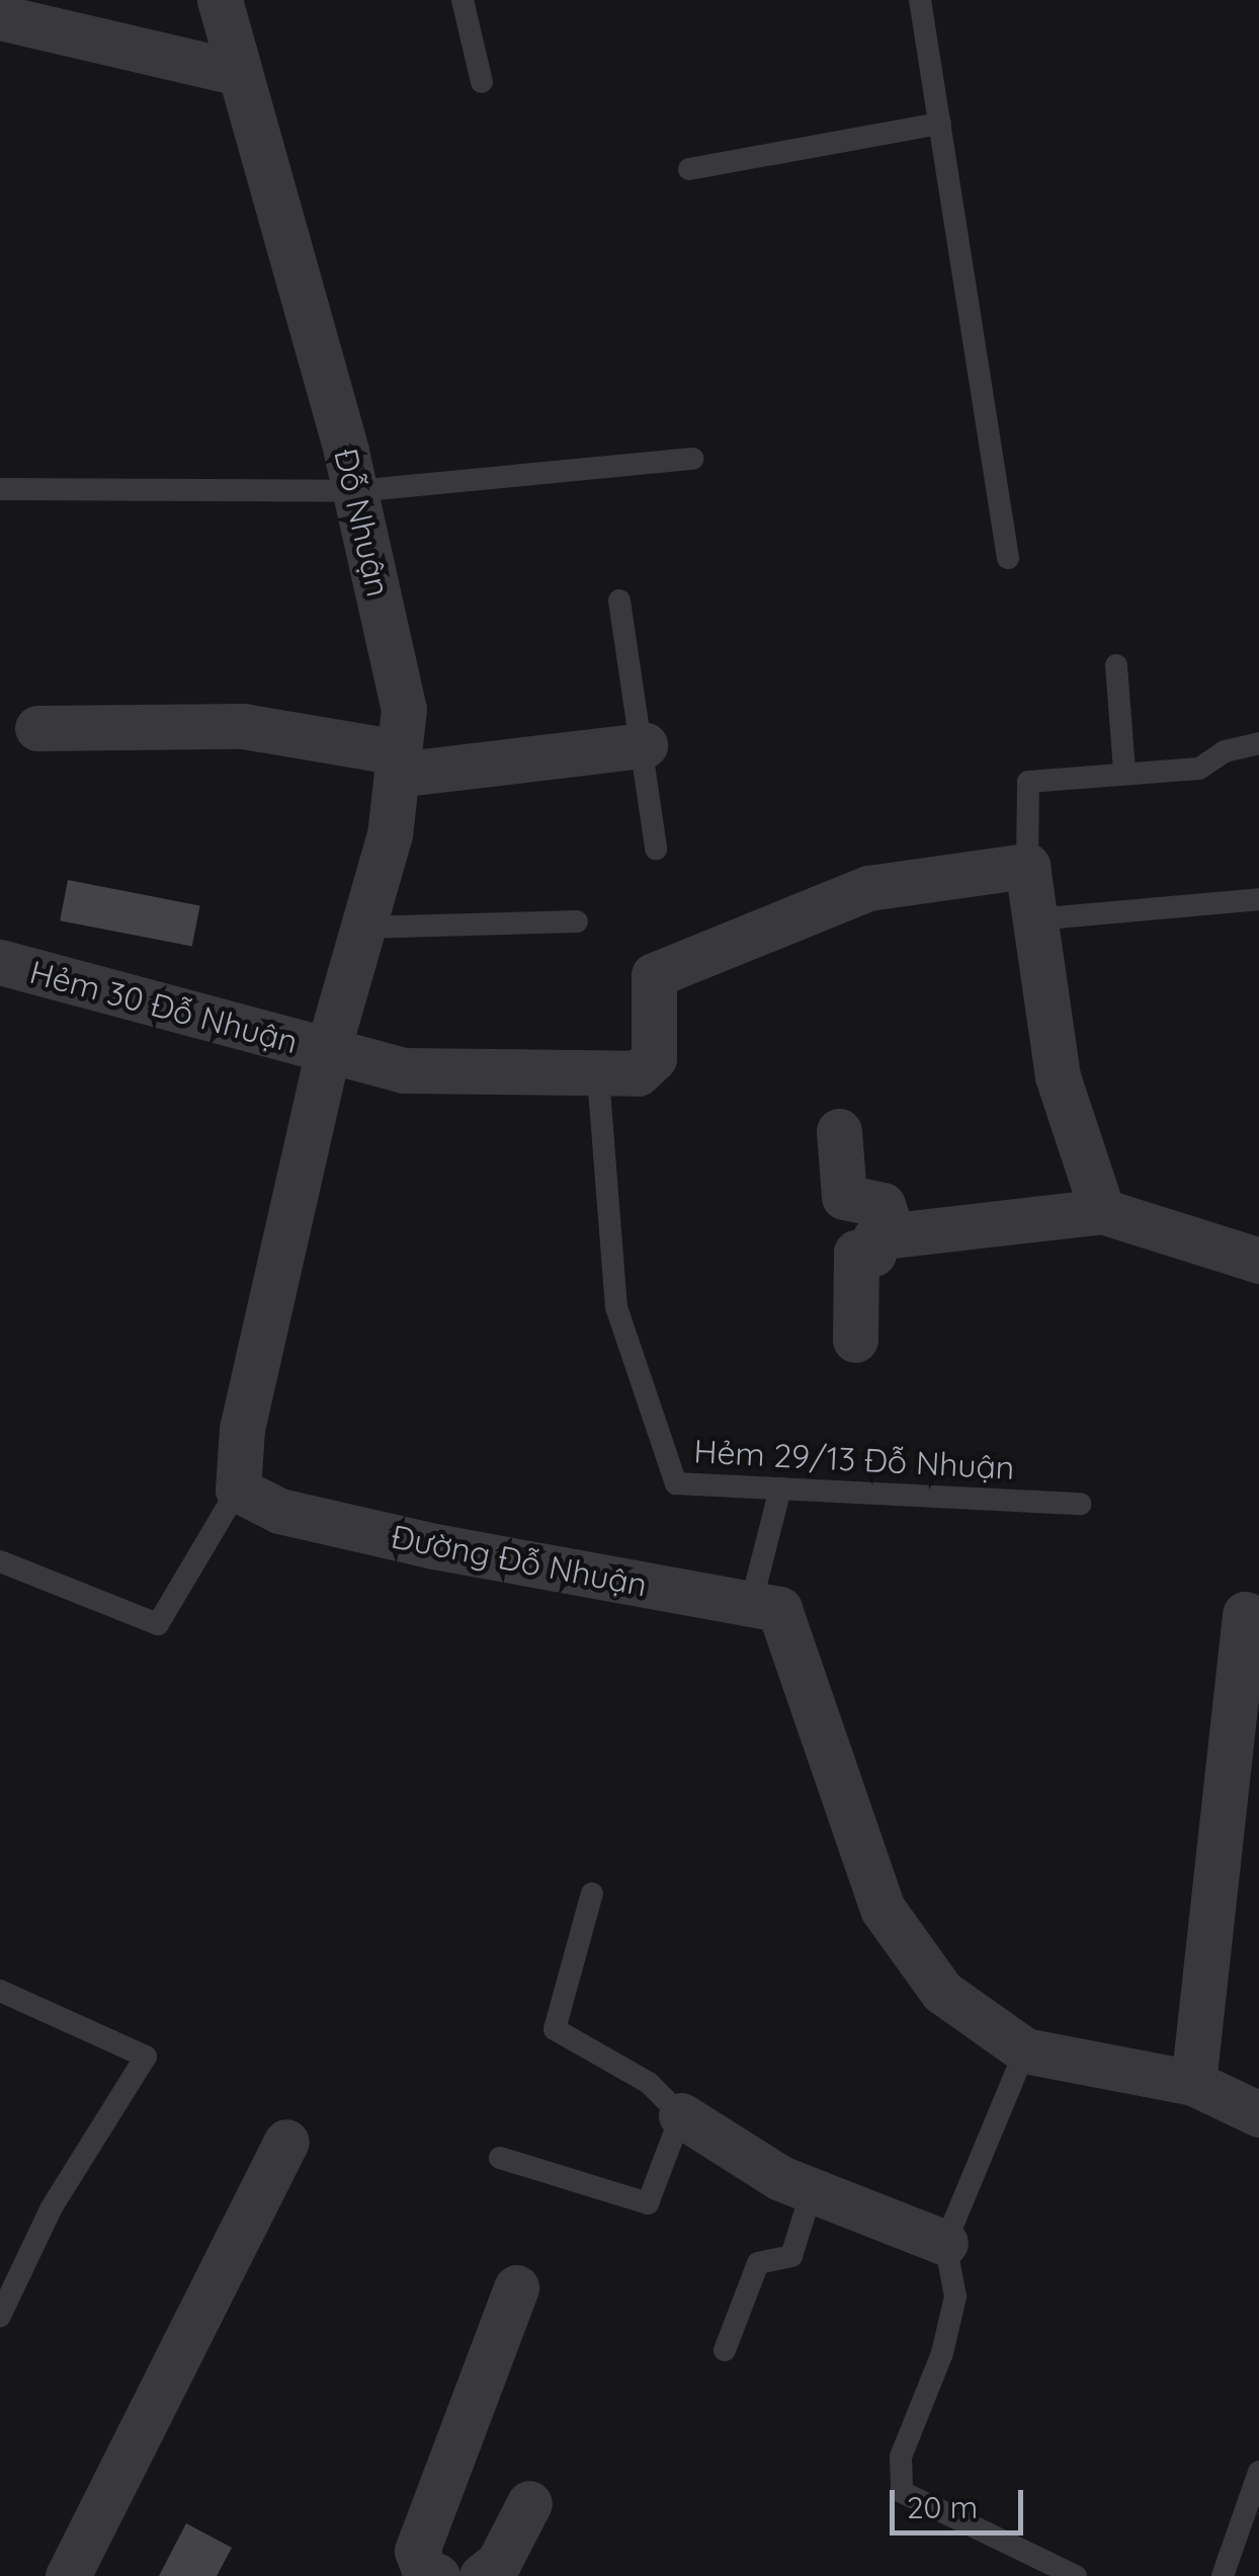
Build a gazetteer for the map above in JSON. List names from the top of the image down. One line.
{"streets":{"street":["Đỗ Nhuận","Hẻm 30 Đỗ Nhuận","Đường Đỗ Nhuận"],"lane":["Hẻm 29/13 Đỗ Nhuận"]},"crossings":[["Đỗ Nhuận","Hẻm 30 Đỗ Nhuận"],["Hẻm 30 Đỗ Nhuận","Hẻm 29/13 Đỗ Nhuận"]],"scale_bar":"20 m"}
